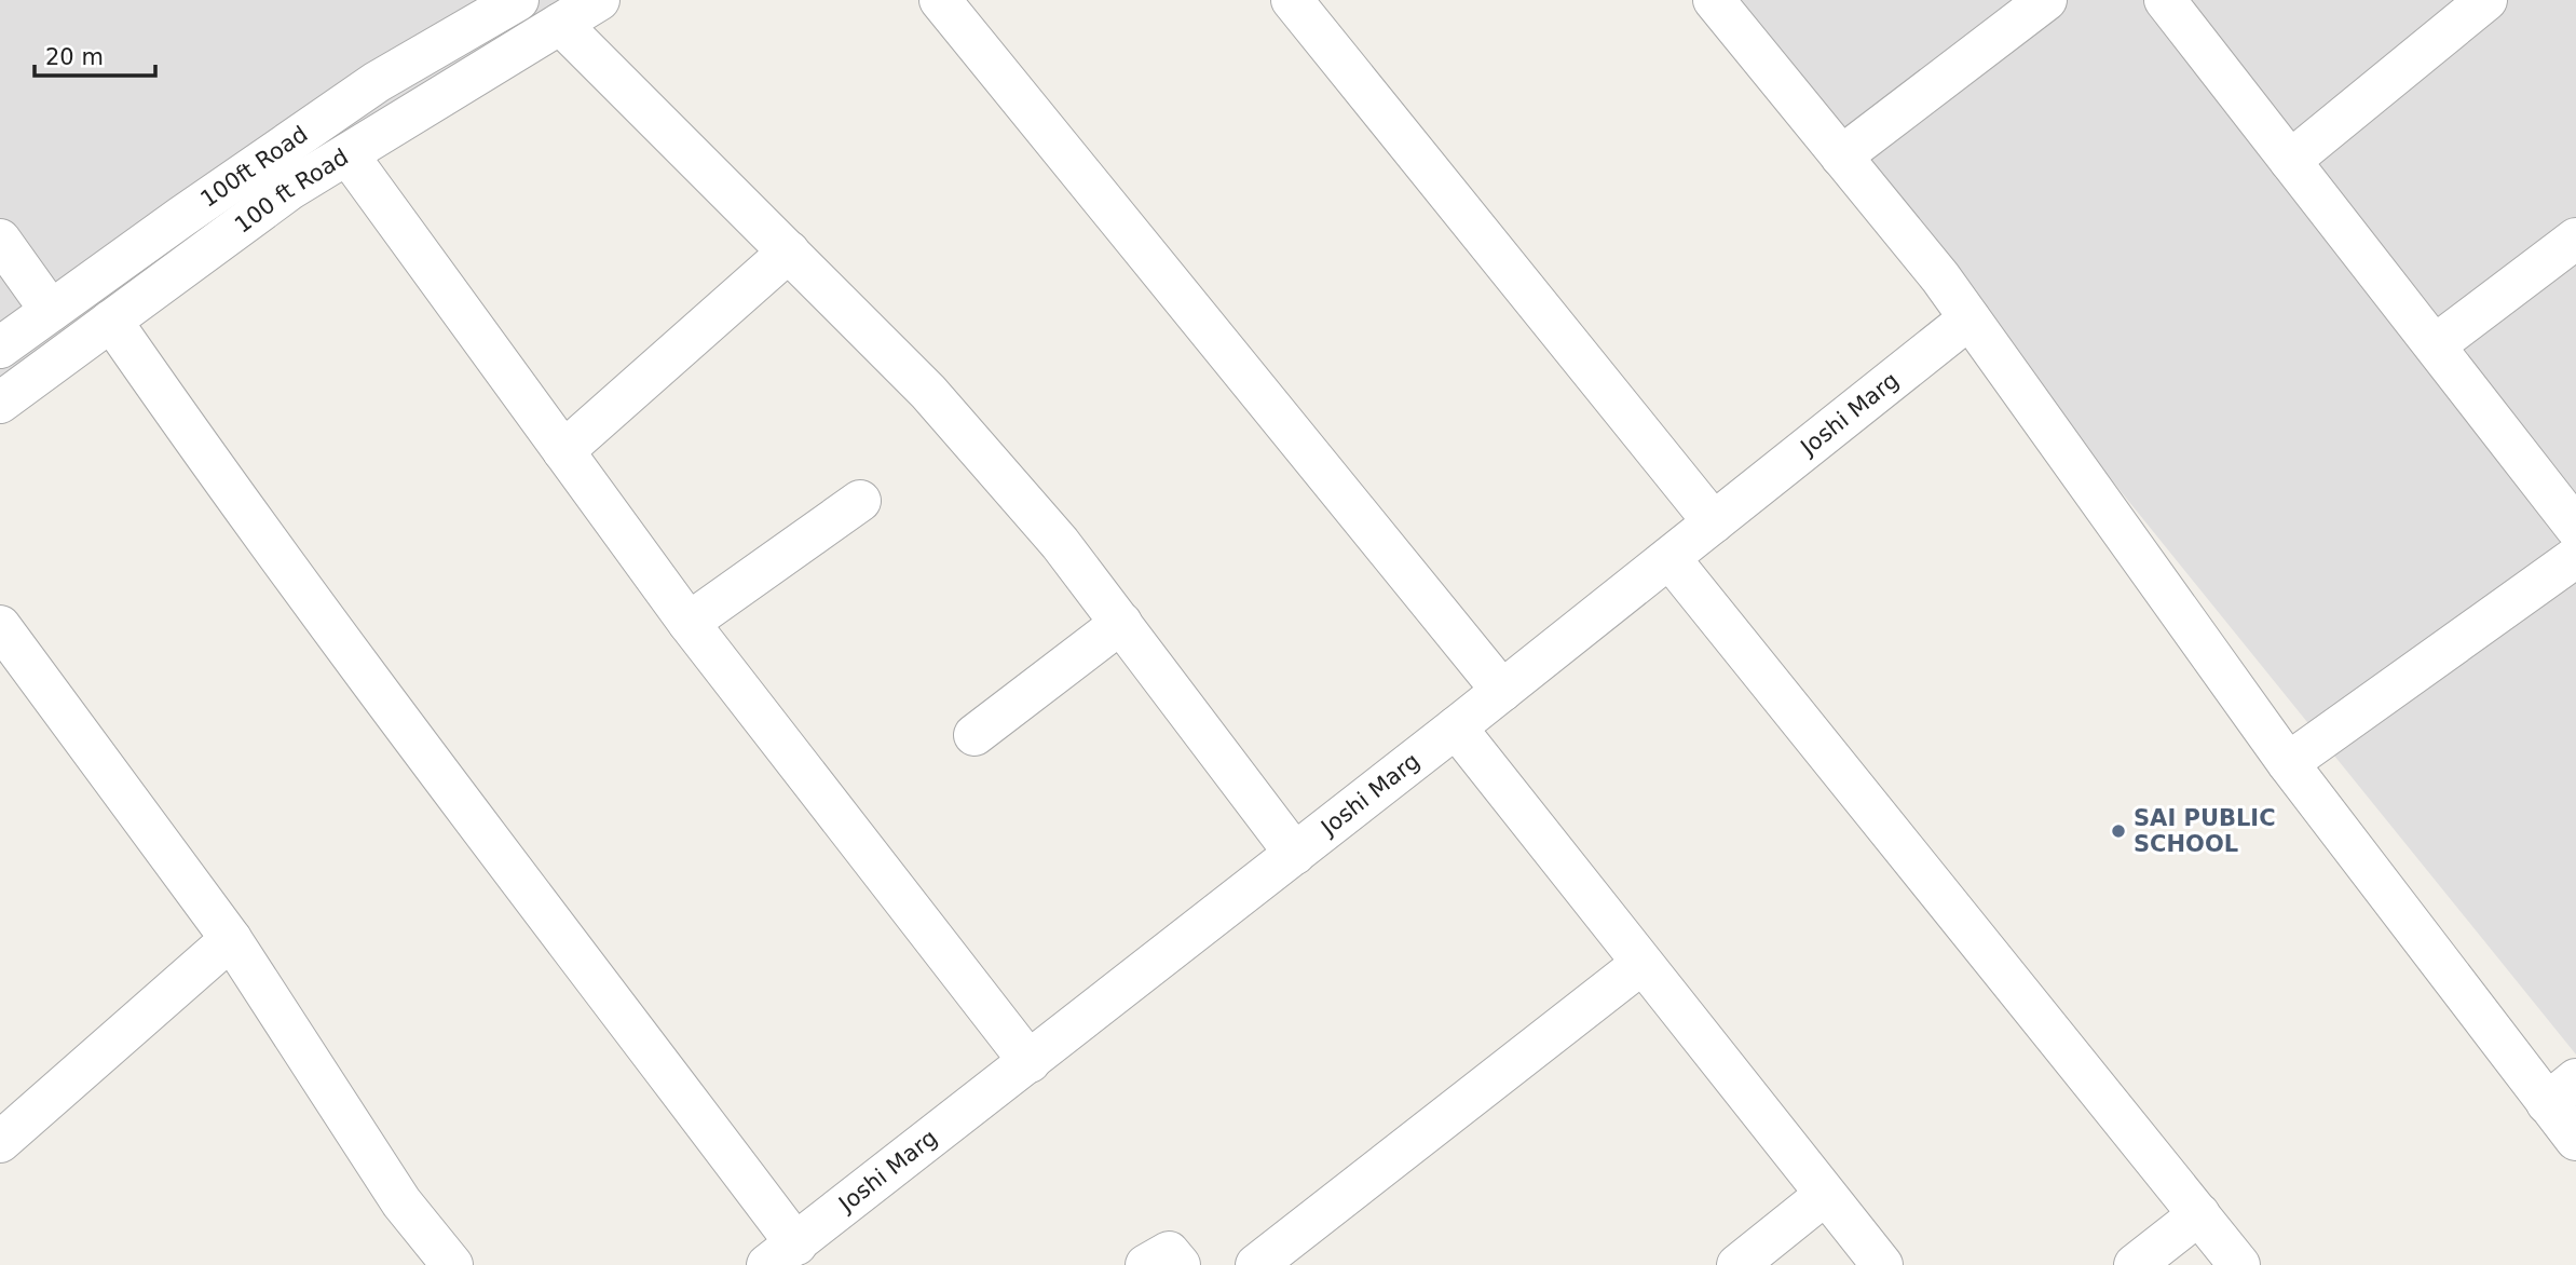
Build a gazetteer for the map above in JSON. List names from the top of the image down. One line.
{"streets":{"street":["100ft Road","100 ft Road","Joshi Marg"]},"places":["SAI PUBLIC SCHOOL"],"scale_bar":"20 m"}
